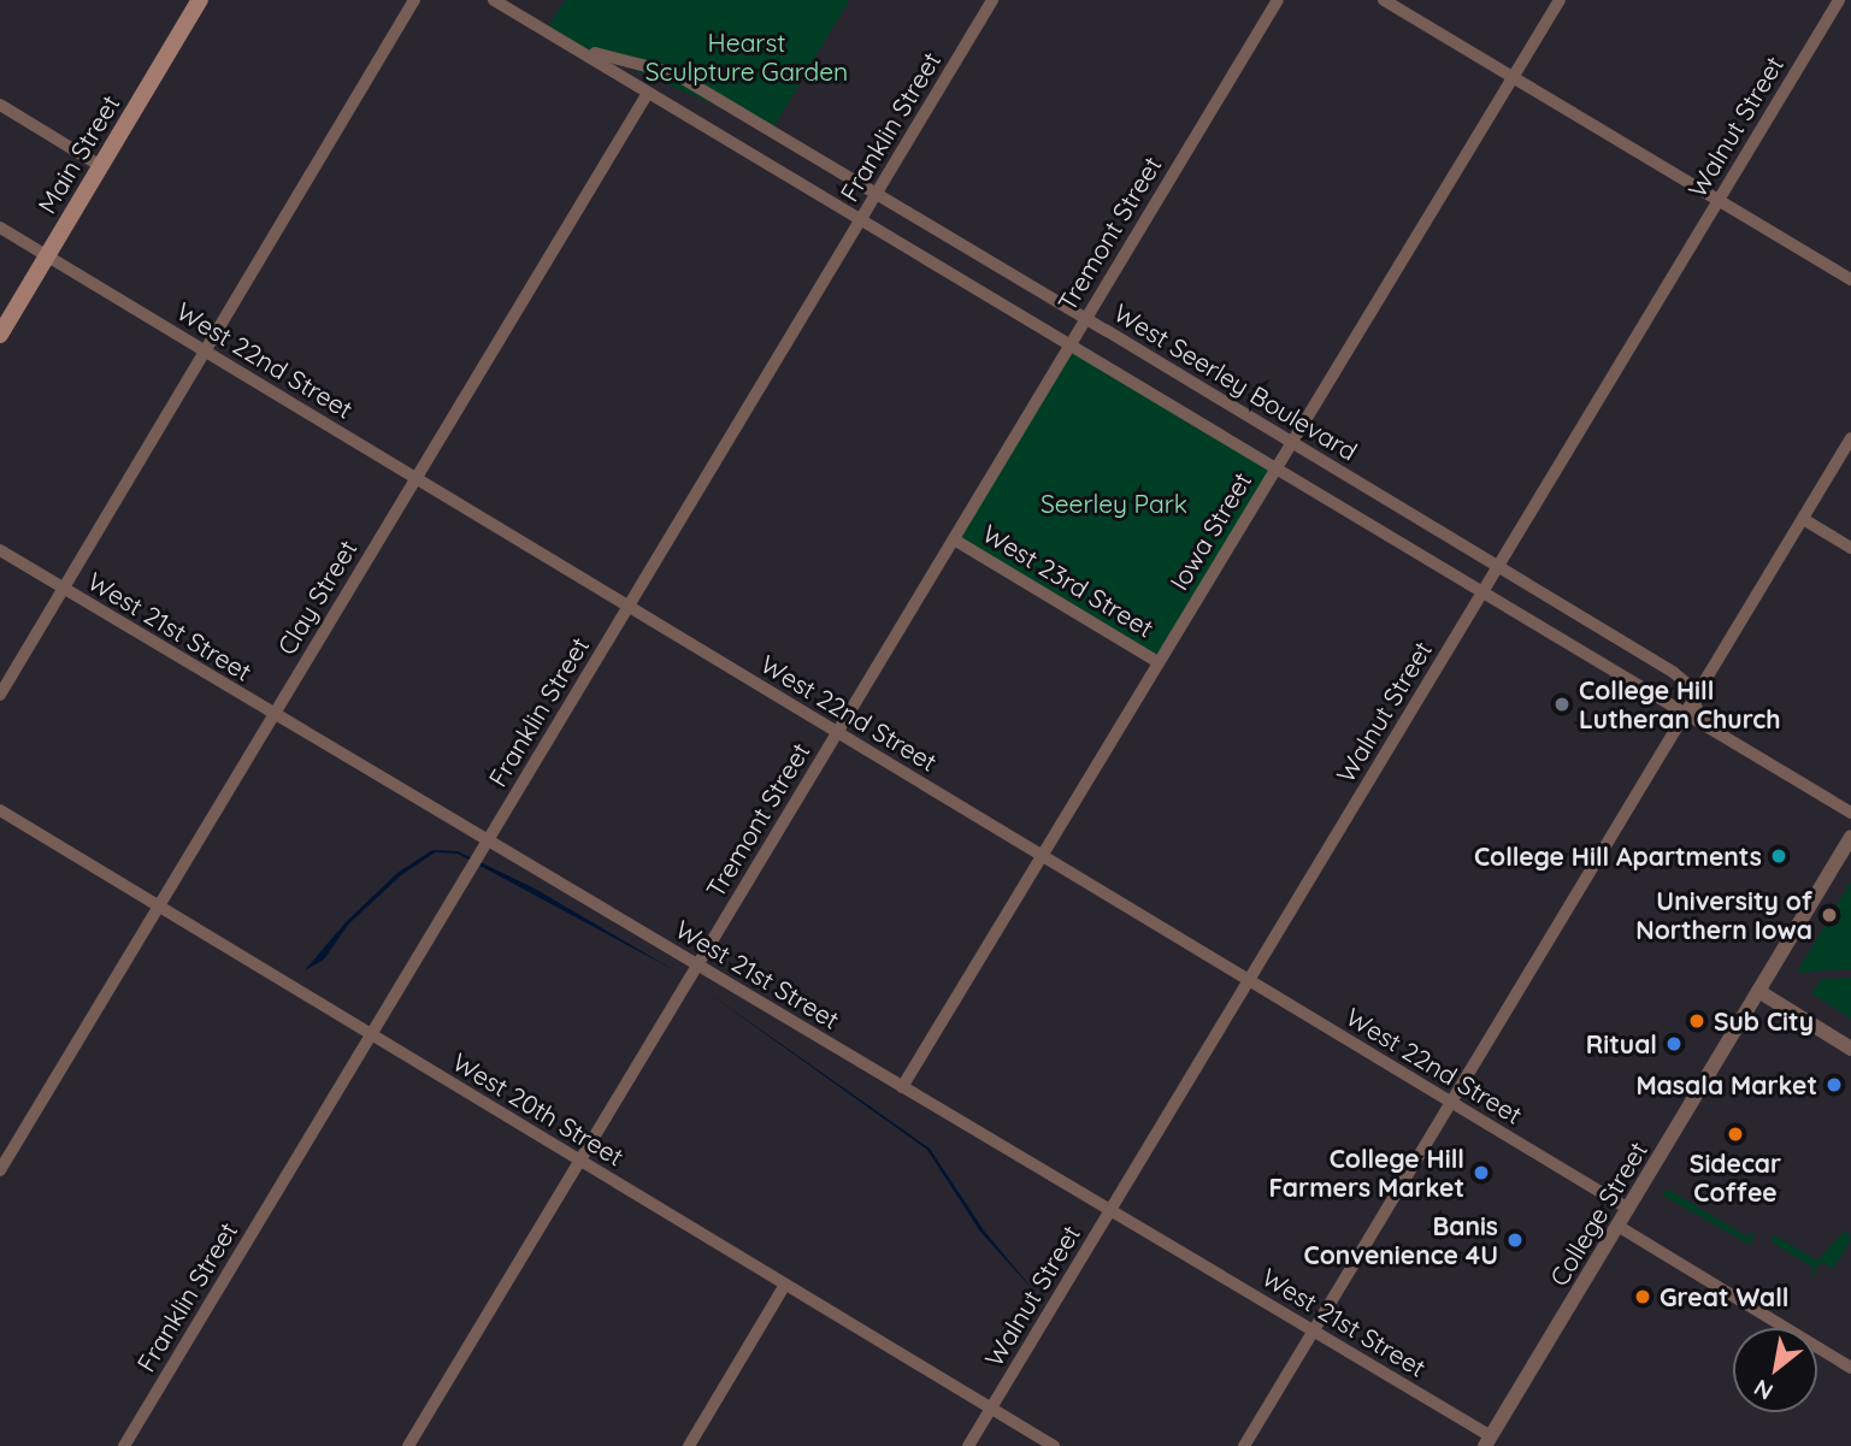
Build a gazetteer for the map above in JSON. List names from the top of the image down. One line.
{"streets":{"main road":["Main Street"],"street":["Franklin Street","Walnut Street","Tremont Street","West 22nd Street","West Seerley Boulevard","Iowa Street","West 23rd Street","Clay Street","West 21st Street","West 20th Street","College Street"]},"crossings":[["Franklin Street","West 22nd Street"],["Franklin Street","West Seerley Boulevard"],["Franklin Street","West 21st Street"],["Franklin Street","West 20th Street"],["Walnut Street","West 22nd Street"],["Walnut Street","West Seerley Boulevard"],["Walnut Street","West 21st Street"],["Walnut Street","West 20th Street"],["Main Street","West 22nd Street"],["Tremont Street","West 22nd Street"],["Tremont Street","West Seerley Boulevard"],["Tremont Street","West 23rd Street"],["Tremont Street","West 21st Street"],["Tremont Street","West 20th Street"],["West 22nd Street","Iowa Street"],["West 22nd Street","Clay Street"],["West 22nd Street","College Street"],["West Seerley Boulevard","Iowa Street"],["West Seerley Boulevard","Clay Street"],["Iowa Street","West 23rd Street"],["Iowa Street","West 21st Street"],["Clay Street","West 21st Street"],["Clay Street","West 20th Street"],["West 21st Street","College Street"]],"parks":["Hearst Sculpture Garden","Seerley Park"],"places":["College Hill Lutheran Church","College Hill Apartments","University of Northern Iowa","Sub City","Ritual","Masala Market","Sidecar Coffee","College Hill Farmers Market","Banis Convenience 4U","Great Wall"],"north":"bottom left"}
